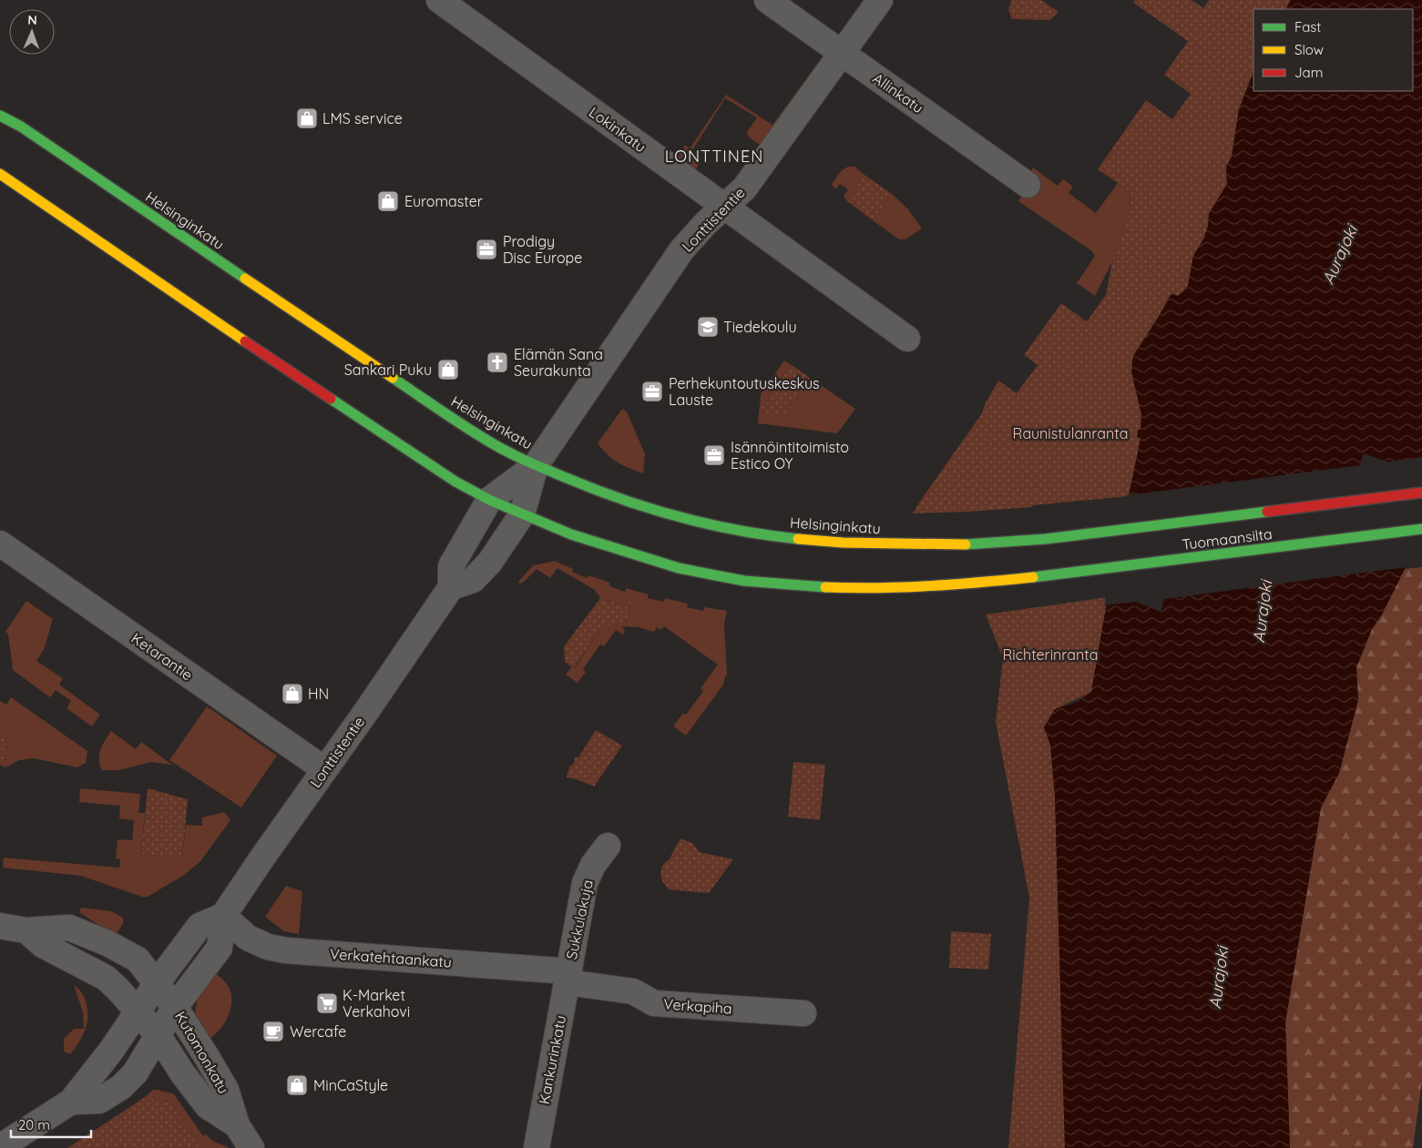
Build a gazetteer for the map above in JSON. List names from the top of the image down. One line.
{"streets":{"main road":["Helsinginkatu","Tuomaansilta"],"street":["Allinkatu","Lokinkatu","Lonttistentie","Ketarantie","Sukkulakuja","Verkatehtaankatu","Verkapiha","Kutomonkatu","Kankurinkatu"]},"crossings":[["Allinkatu","Lonttistentie"],["Lokinkatu","Lonttistentie"],["Lonttistentie","Helsinginkatu"],["Lonttistentie","Tuomaansilta"],["Lonttistentie","Ketarantie"],["Lonttistentie","Verkatehtaankatu"],["Lonttistentie","Kutomonkatu"],["Helsinginkatu","Tuomaansilta"],["Sukkulakuja","Verkatehtaankatu"],["Sukkulakuja","Verkapiha"],["Sukkulakuja","Kankurinkatu"],["Verkatehtaankatu","Verkapiha"],["Verkatehtaankatu","Kankurinkatu"],["Verkapiha","Kankurinkatu"]],"districts":["LONTTINEN"],"water":["Aurajoki"],"parks":["Raunistulanranta","Richterinranta"],"places":{"shop":["LMS service","Euromaster","Sankari Puku","HN","MinCaStyle"],"office":["Prodigy Disc Europe","Perhekuntoutuskeskus Lauste","Isännöintitoimisto Estico OY"],"school or university":["Tiedekoulu"],"church":["Elämän Sana Seurakunta"],"supermarket":["K-Market Verkahovi"],"cafe":["Wercafe"]},"legend":["Fast","Slow","Jam"],"scale_bar":"20 m","north":"top"}
